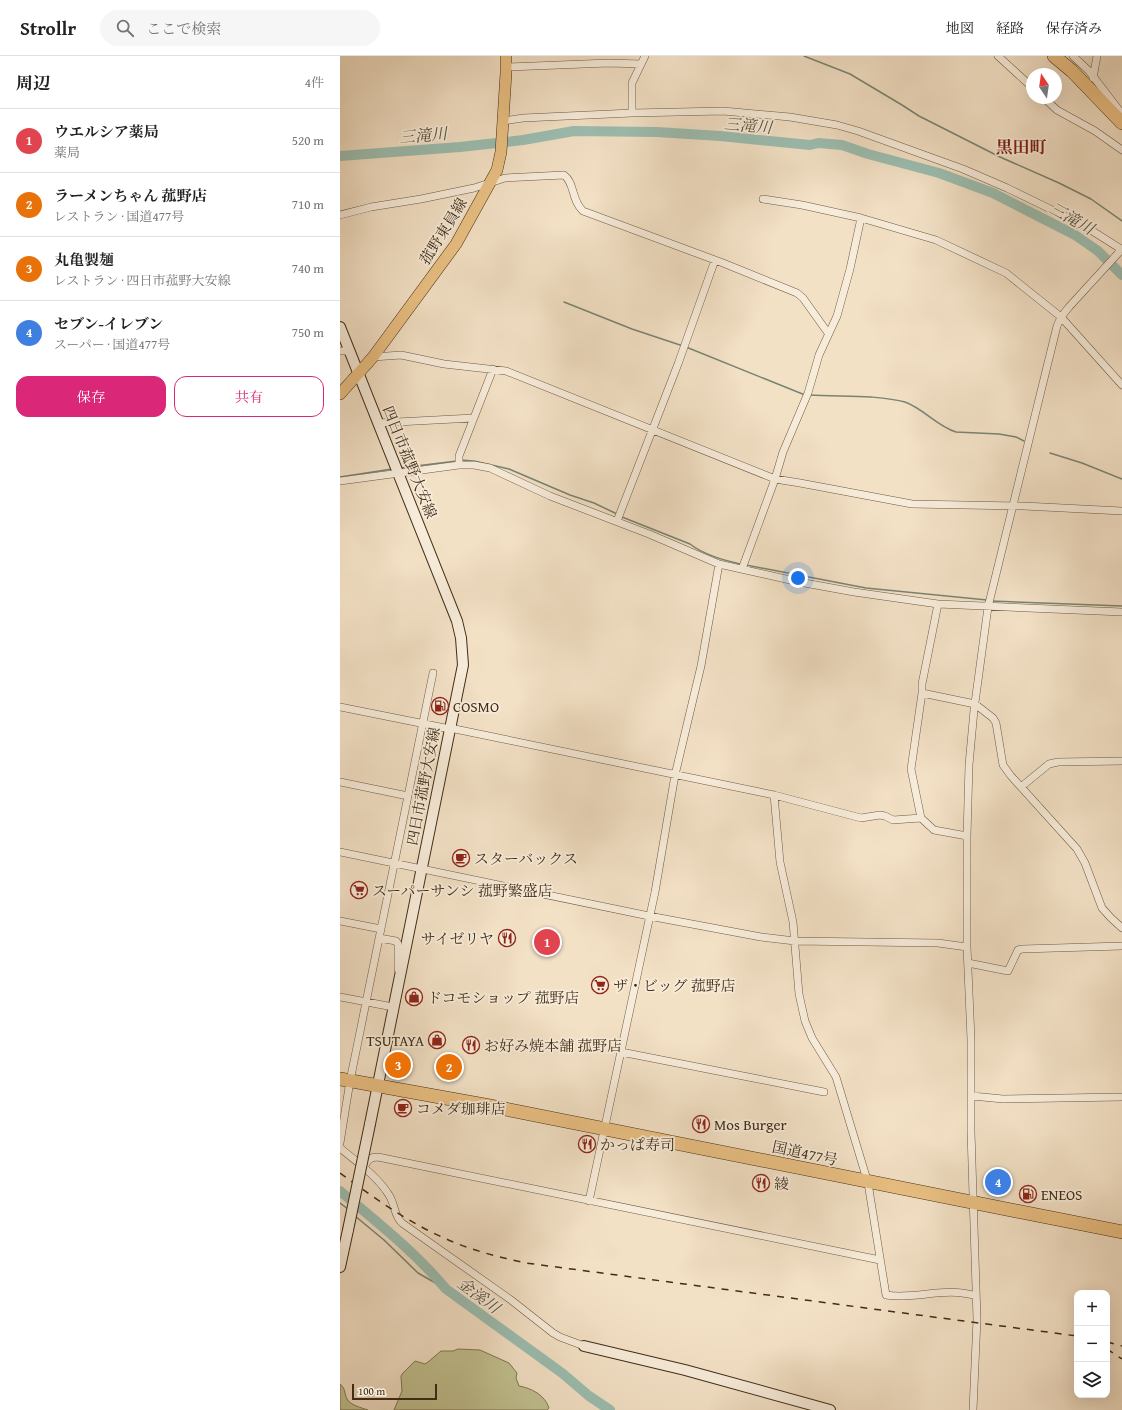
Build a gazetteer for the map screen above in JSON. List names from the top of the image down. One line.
{"streets":{"highway":["国道477号"],"main road":["菰野東員線","四日市菰野大安線"]},"crossings":[["菰野東員線","四日市菰野大安線"],["四日市菰野大安線","国道477号"]],"districts":["黒田町"],"water":["三滝川","金溪川"],"places":{"fuel station":["COSMO","ENEOS"],"cafe":["スターバックス","コメダ珈琲店"],"supermarket":["スーパーサンシ 菰野繁盛店","ザ・ビッグ 菰野店"],"restaurant":["サイゼリヤ","お好み焼本舗 菰野店","Mos Burger","かっぱ寿司","綾"],"shop":["ドコモショップ 菰野店","TSUTAYA"]},"scale_bar":"100 m","north":"top","page":{"header":"Strollr","search":"ここで検索","nav":["地図","経路","保存済み"],"heading":["周辺","4件"],"list":[{"mark":"1","name":"ウエルシア薬局","note":"薬局","value":"520 m"},{"mark":"2","name":"ラーメンちゃん 菰野店","note":"レストラン · 国道477号","value":"710 m"},{"mark":"3","name":"丸亀製麺","note":"レストラン · 四日市菰野大安線","value":"740 m"},{"mark":"4","name":"セブン-イレブン","note":"スーパー · 国道477号","value":"750 m"}],"buttons":["保存","共有"],"pins":["1","3","2","4"],"map_buttons":["+","−"],"scale":"100 m"}}
